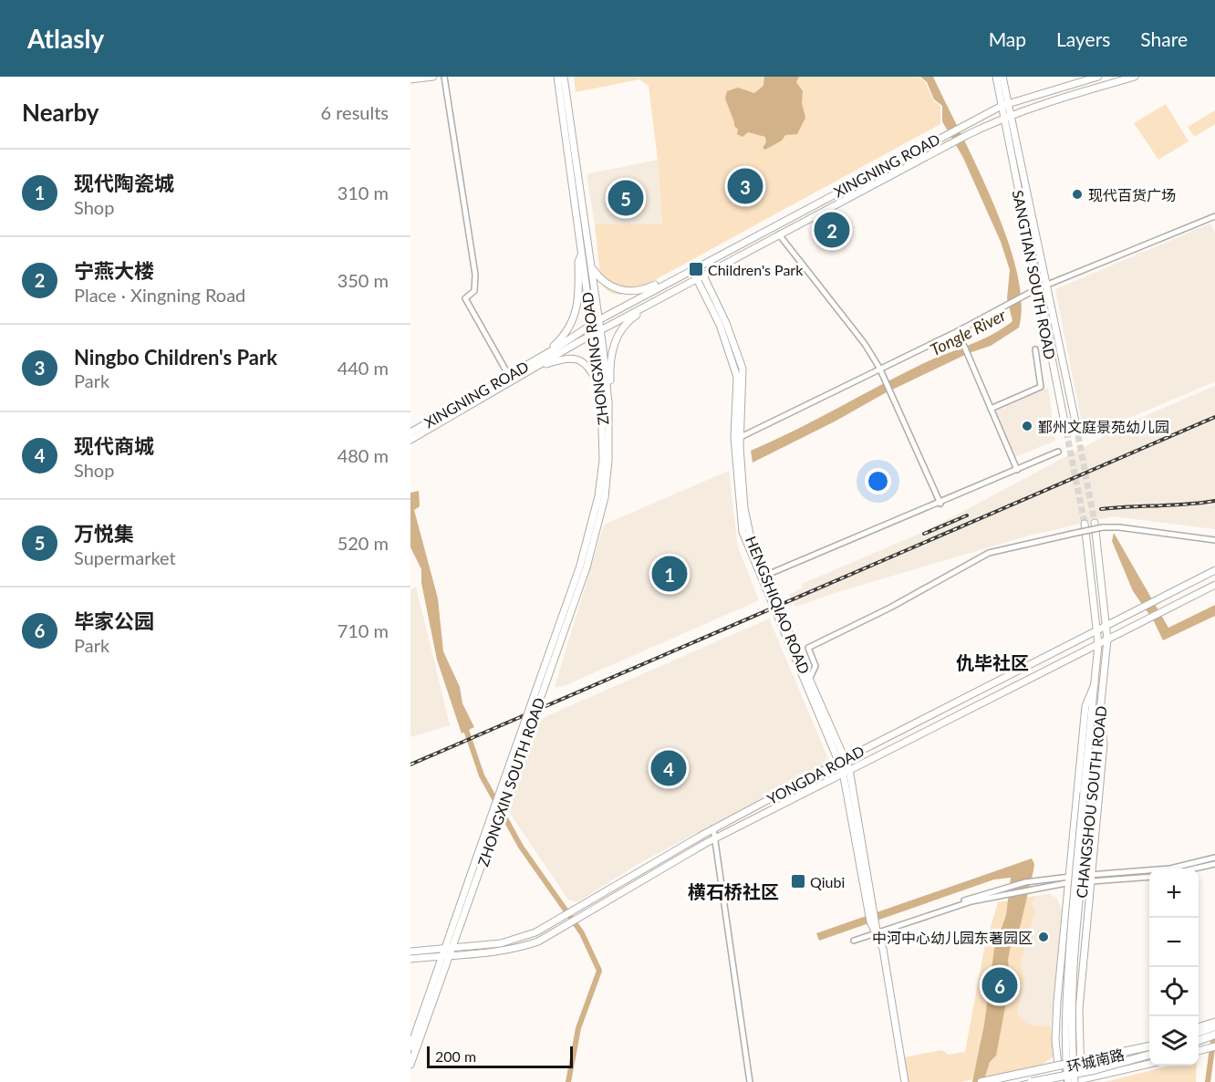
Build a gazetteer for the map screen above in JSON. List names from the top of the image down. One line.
{"streets":{"main road":["XINGNING ROAD","SANGTIAN SOUTH ROAD","ZHONGXING ROAD","HENGSHIQIAO ROAD","YONGDA ROAD","ZHONGXIN SOUTH ROAD","CHANGSHOU SOUTH ROAD","环城南路"]},"crossings":[["XINGNING ROAD","SANGTIAN SOUTH ROAD"],["XINGNING ROAD","ZHONGXING ROAD"],["XINGNING ROAD","HENGSHIQIAO ROAD"],["ZHONGXING ROAD","ZHONGXIN SOUTH ROAD"],["HENGSHIQIAO ROAD","YONGDA ROAD"],["YONGDA ROAD","ZHONGXIN SOUTH ROAD"],["YONGDA ROAD","CHANGSHOU SOUTH ROAD"],["CHANGSHOU SOUTH ROAD","环城南路"]],"districts":["仇毕社区","横石桥社区"],"water":["Tongle River"],"places":{"other":["现代百货广场","鄞州文庭景苑幼儿园","中河中心幼儿园东著园区"],"transit":["Children's Park","Qiubi"]},"scale_bar":"200 m","page":{"header":"Atlasly","nav":["Map","Layers","Share"],"heading":["Nearby","6 results"],"list":[{"mark":"1","name":"现代陶瓷城","note":"Shop","value":"310 m"},{"mark":"2","name":"宁燕大楼","note":"Place · Xingning Road","value":"350 m"},{"mark":"3","name":"Ningbo Children's Park","note":"Park","value":"440 m"},{"mark":"4","name":"现代商城","note":"Shop","value":"480 m"},{"mark":"5","name":"万悦集","note":"Supermarket","value":"520 m"},{"mark":"6","name":"毕家公园","note":"Park","value":"710 m"}],"pins":["3","5","2","1","4","6"],"map_buttons":["+","−"],"scale":"200 m"}}
